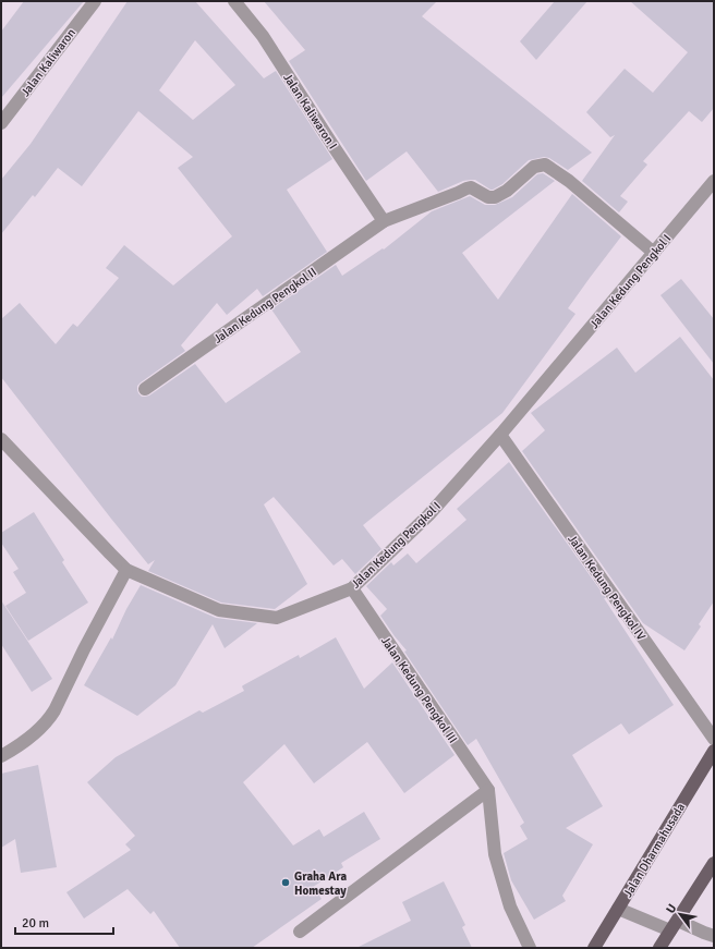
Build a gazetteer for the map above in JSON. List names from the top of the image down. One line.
{"streets":{"main road":["Jalan Dharmahusada"],"street":["Jalan Kaliwaron","Jalan Kaliwaron I","Jalan Kedung Pengkol I","Jalan Kedung Pengkol II","Jalan Kedung Pengkol IV","Jalan Kedung Pengkol III"]},"crossings":[["Jalan Kaliwaron I","Jalan Kedung Pengkol II"],["Jalan Kedung Pengkol I","Jalan Kedung Pengkol II"],["Jalan Kedung Pengkol I","Jalan Kedung Pengkol IV"],["Jalan Kedung Pengkol I","Jalan Kedung Pengkol III"]],"places":["Graha Ara Homestay"],"scale_bar":"20 m","north":"top left"}
